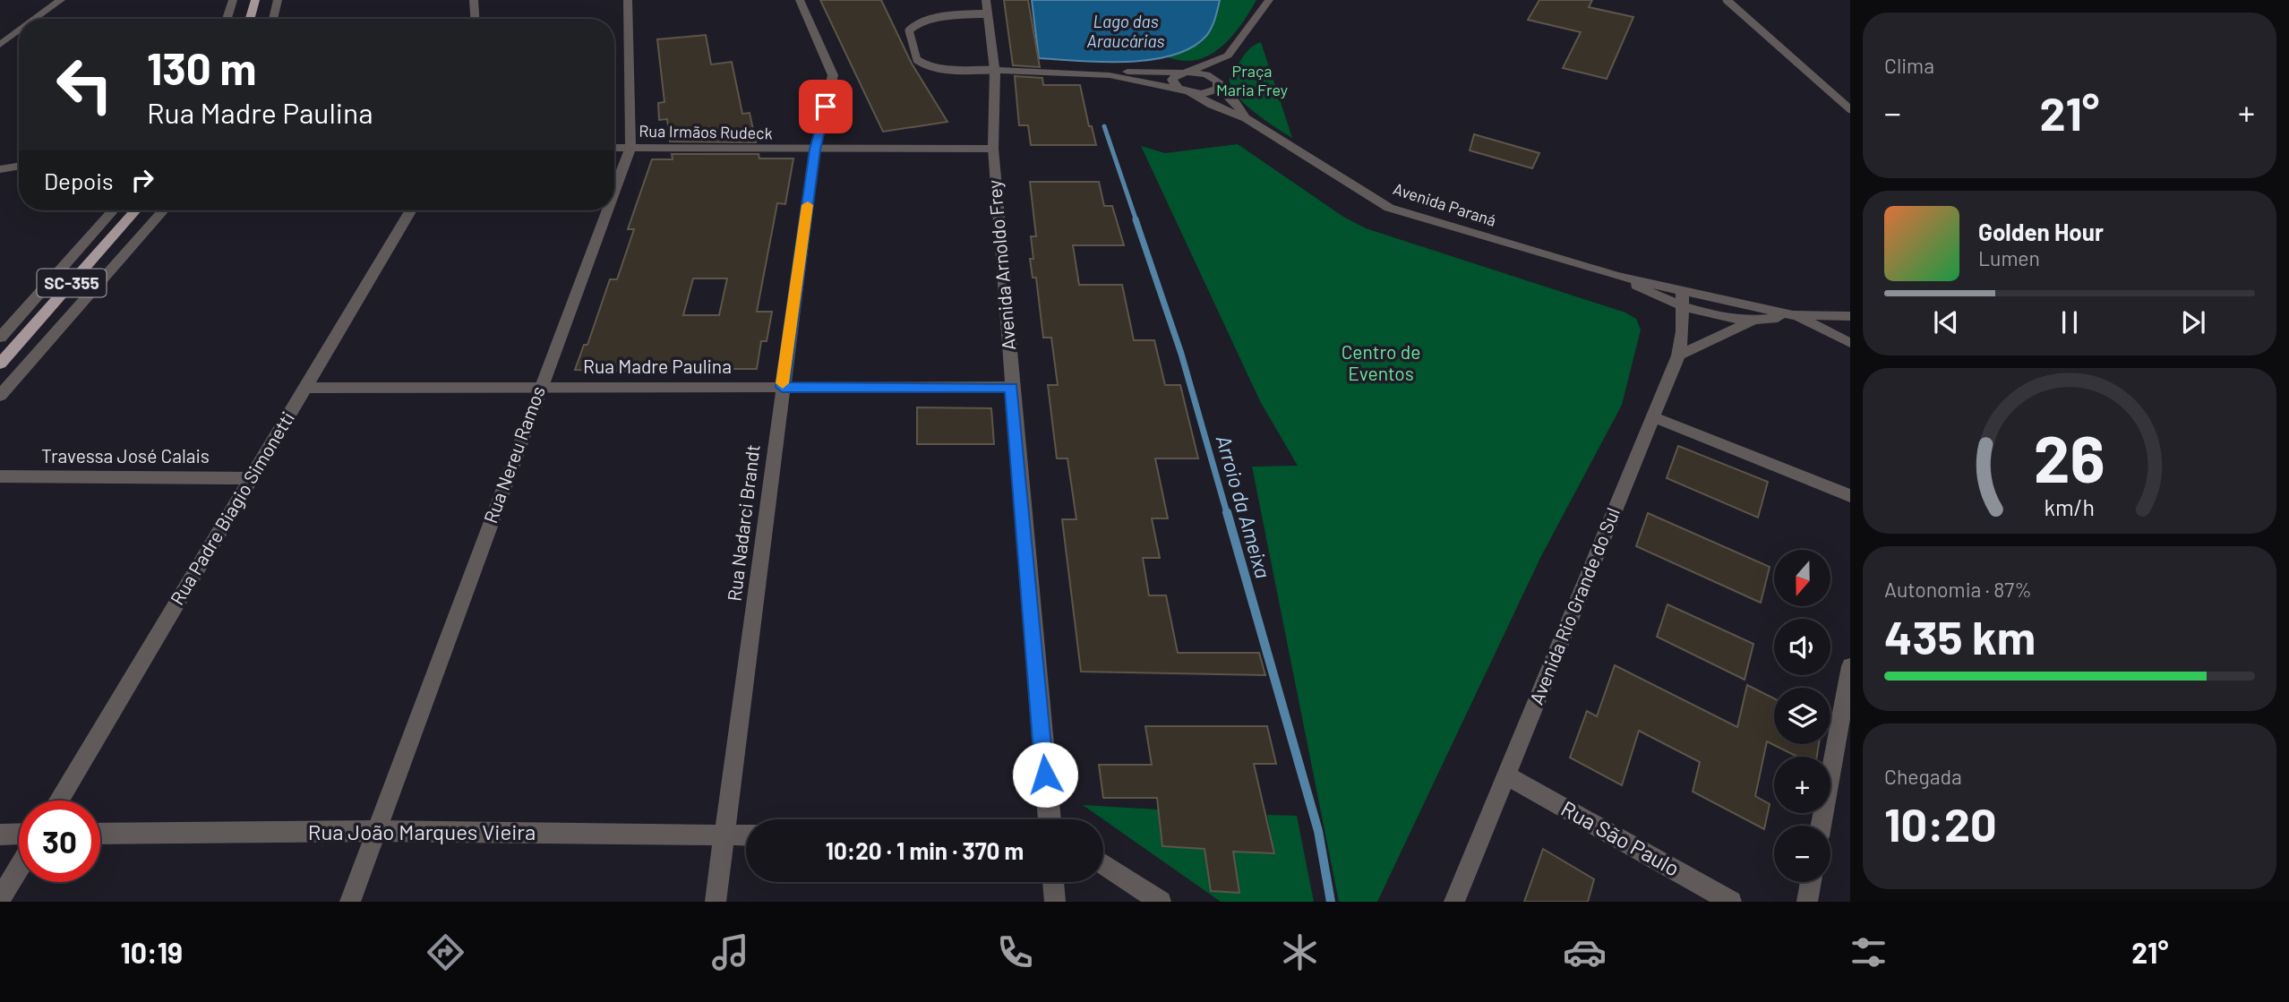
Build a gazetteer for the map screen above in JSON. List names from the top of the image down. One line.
{"streets":{"main road":["SC-355"],"street":["Rua Irmãos Rudeck","Avenida Paraná","Avenida Arnoldo Frey","Rua Madre Paulina","Rua Nereu Ramos","Travessa José Calais","Rua Padre Biagio Simonetti","Rua Nadarci Brandt","Avenida Rio Grande do Sul","Rua João Marques Vieira","Rua São Paulo"]},"crossings":[["Rua Irmãos Rudeck","Avenida Arnoldo Frey"],["Rua Irmãos Rudeck","Rua Nereu Ramos"],["Rua Irmãos Rudeck","Rua Nadarci Brandt"],["Avenida Paraná","Avenida Arnoldo Frey"],["Avenida Paraná","Avenida Rio Grande do Sul"],["Avenida Arnoldo Frey","Rua Madre Paulina"],["Rua Madre Paulina","Rua Nereu Ramos"],["Rua Madre Paulina","Rua Padre Biagio Simonetti"],["Rua Madre Paulina","Rua Nadarci Brandt"],["Rua Nereu Ramos","Rua João Marques Vieira"],["Travessa José Calais","Rua Padre Biagio Simonetti"],["Rua Nadarci Brandt","Rua João Marques Vieira"],["Avenida Rio Grande do Sul","Rua São Paulo"]],"water":["Lago das Araucárias","Arroio da Ameixa"],"parks":["Praça Maria Frey","Centro de Eventos"],"north":"bottom","page":{"tile":["Clima",["Autonomia · 87%","435 km"],["Chegada","10:20"]],"turn":["130 m","Rua Madre Paulina"],"heat":["−","21°","+"],"then":"Depois","song":["Golden Hour","Lumen"],"map_buttons":["+","−"],"limit":"30","trip":"10:20 · 1 min · 370 m","tabs":["10:19","21°"],"gauge":["26","km/h"]}}
